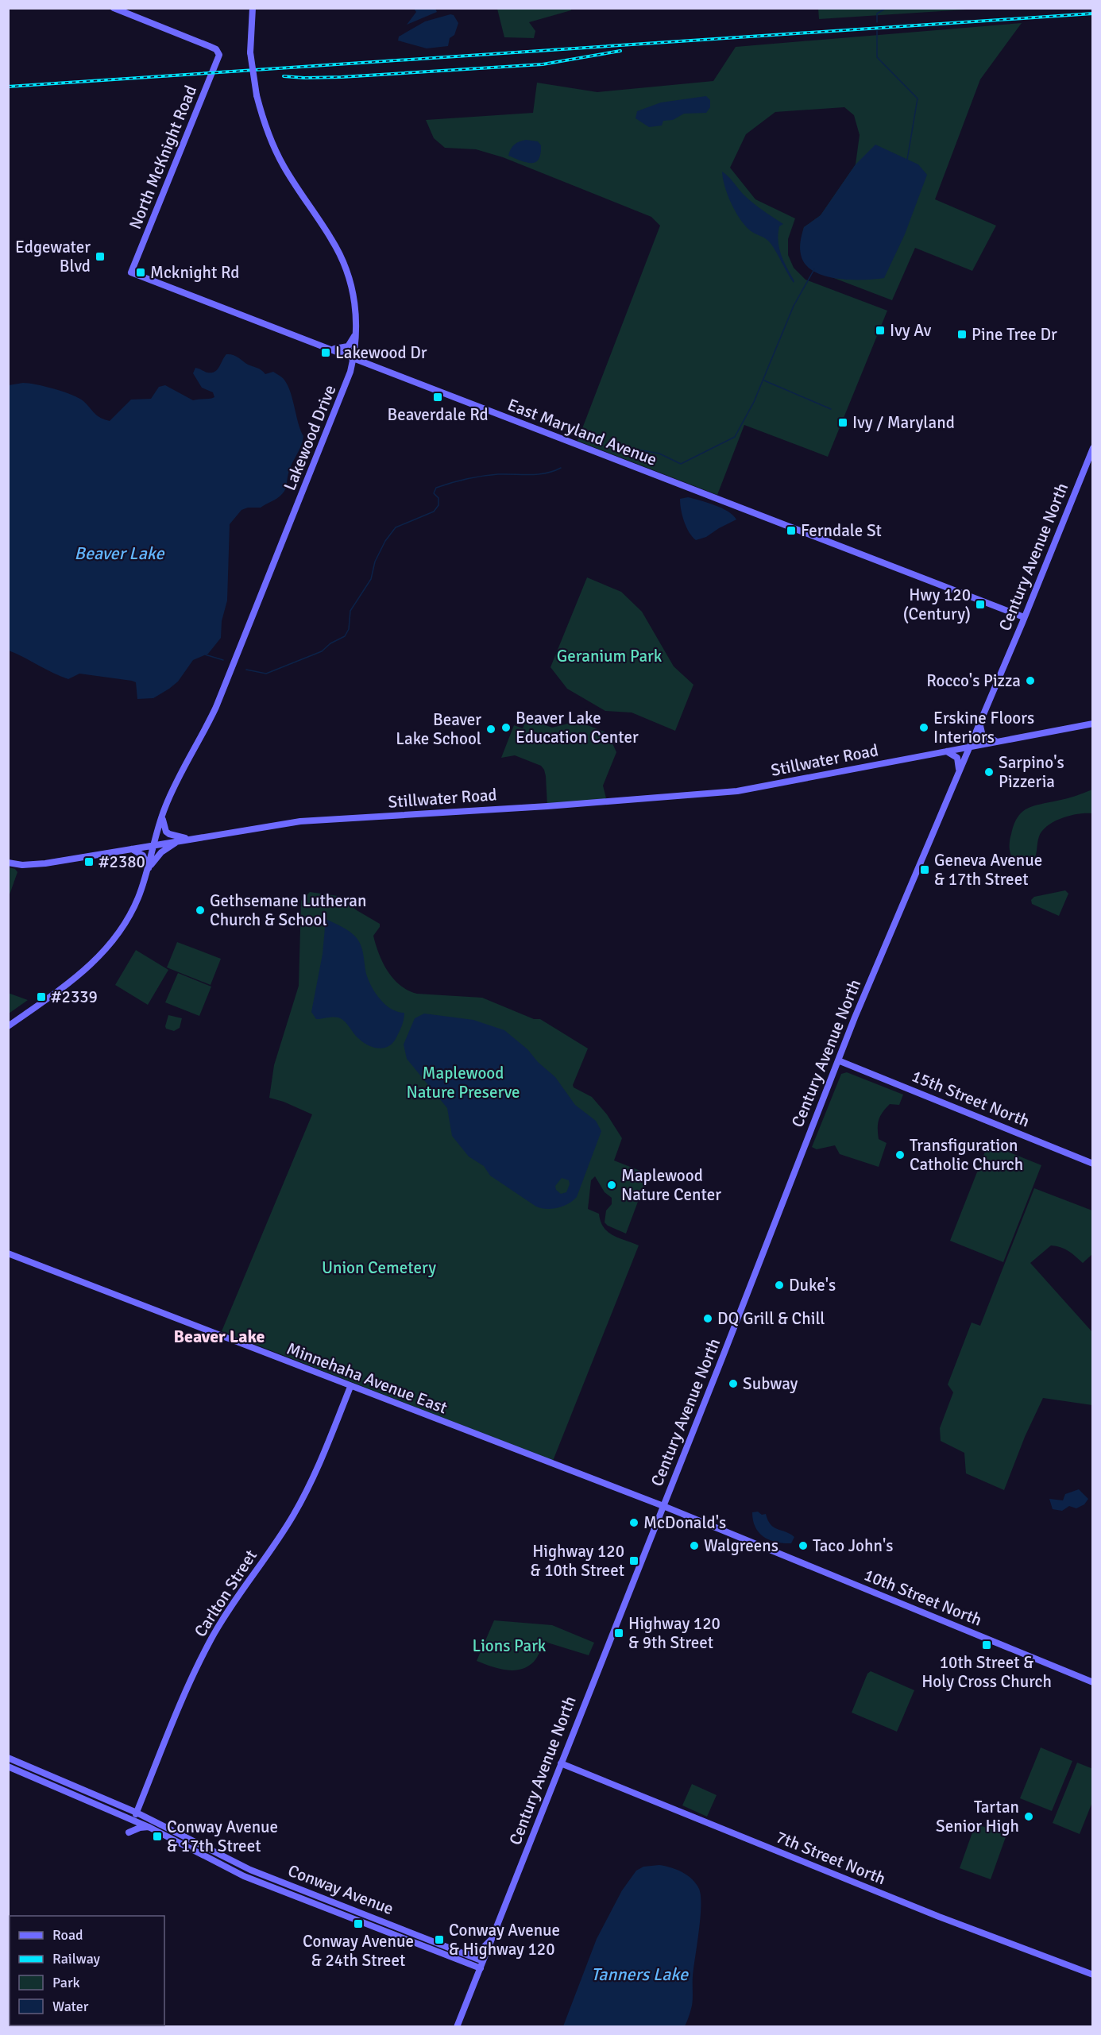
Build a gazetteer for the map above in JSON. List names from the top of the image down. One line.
{"streets":{"street":["North McKnight Road","East Maryland Avenue","Lakewood Drive","Century Avenue North","Stillwater Road","15th Street North","Minnehaha Avenue East","Carlton Street","10th Street North","7th Street North","Conway Avenue"]},"crossings":[["North McKnight Road","East Maryland Avenue"],["East Maryland Avenue","Lakewood Drive"],["East Maryland Avenue","Century Avenue North"],["Lakewood Drive","Stillwater Road"],["Century Avenue North","Stillwater Road"],["Century Avenue North","15th Street North"],["Century Avenue North","Minnehaha Avenue East"],["Century Avenue North","10th Street North"],["Century Avenue North","7th Street North"],["Century Avenue North","Conway Avenue"],["Minnehaha Avenue East","Carlton Street"],["Minnehaha Avenue East","10th Street North"],["Carlton Street","Conway Avenue"]],"districts":["Beaver Lake"],"water":["Beaver Lake","Tanners Lake"],"parks":["Geranium Park","Maplewood Nature Preserve","Union Cemetery","Lions Park"],"places":{"transit":["Edgewater Blvd","Mcknight Rd","Ivy Av","Pine Tree Dr","Lakewood Dr","Beaverdale Rd","Ivy / Maryland","Ferndale St","Hwy 120 (Century)","#2380","Geneva Avenue & 17th Street","#2339","Highway 120 & 10th Street","Highway 120 & 9th Street","10th Street & Holy Cross Church","Conway Avenue & 17th Street","Conway Avenue & 24th Street","Conway Avenue & Highway 120"],"other":["Rocco's Pizza","Beaver Lake Education Center","Erskine Floors Interiors","Beaver Lake School","Sarpino's Pizzeria","Gethsemane Lutheran Church & School","Transfiguration Catholic Church","Maplewood Nature Center","Duke's","DQ Grill & Chill","Subway","McDonald's","Walgreens","Taco John's","Tartan Senior High"]},"legend":["Road","Railway","Park","Water"]}
